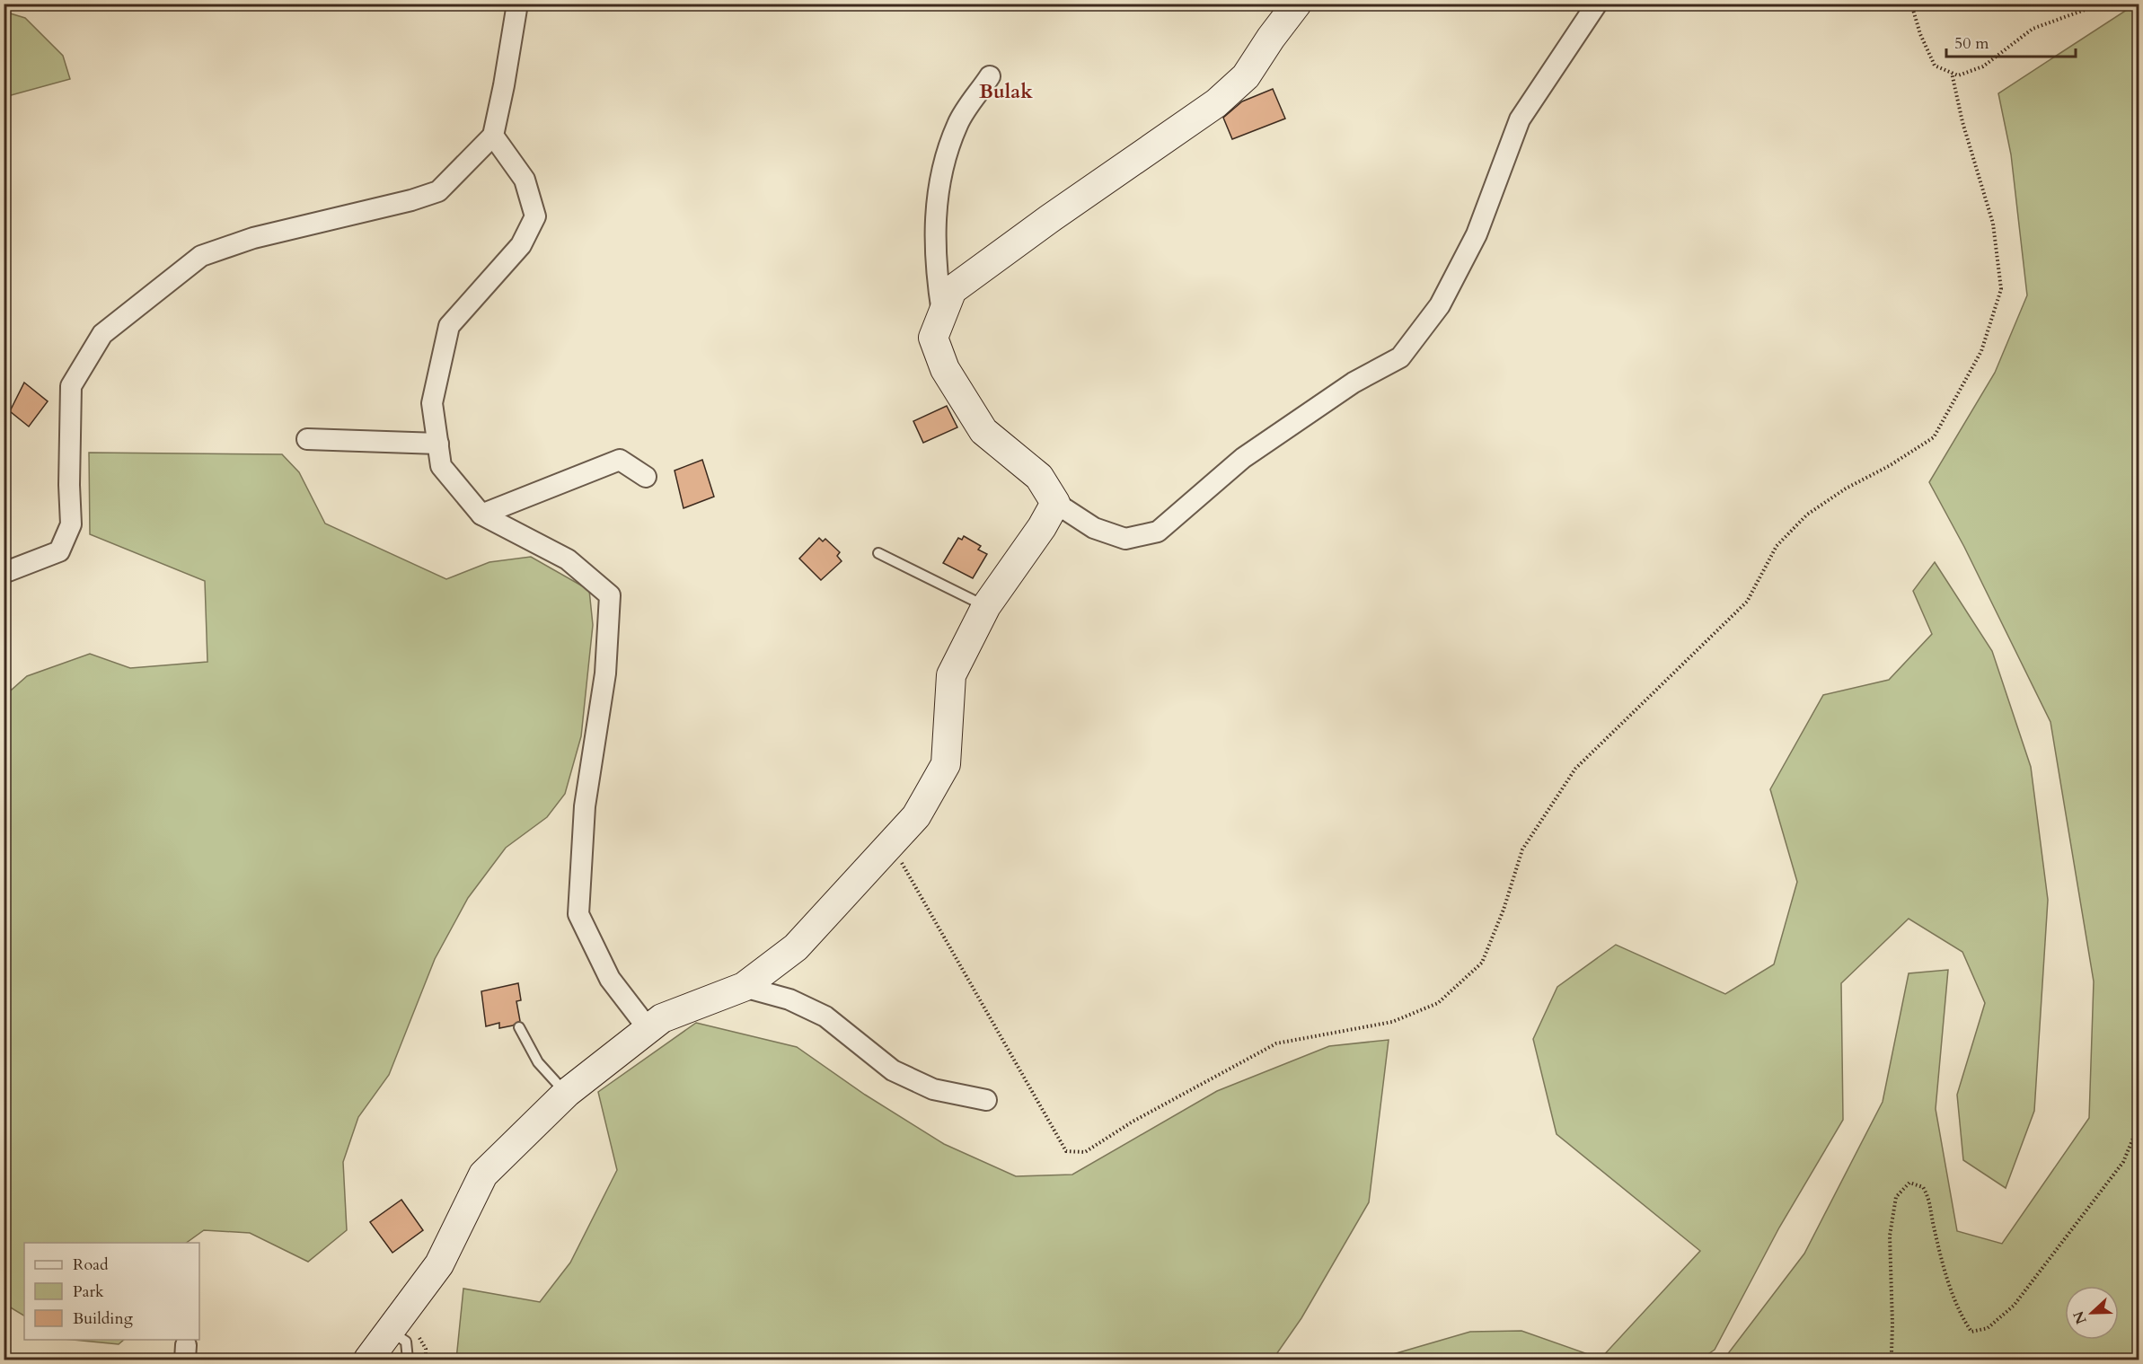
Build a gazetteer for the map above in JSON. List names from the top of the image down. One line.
{"districts":["Bulak"],"legend":["Road","Park","Building"],"scale_bar":"50 m","north":"left"}
